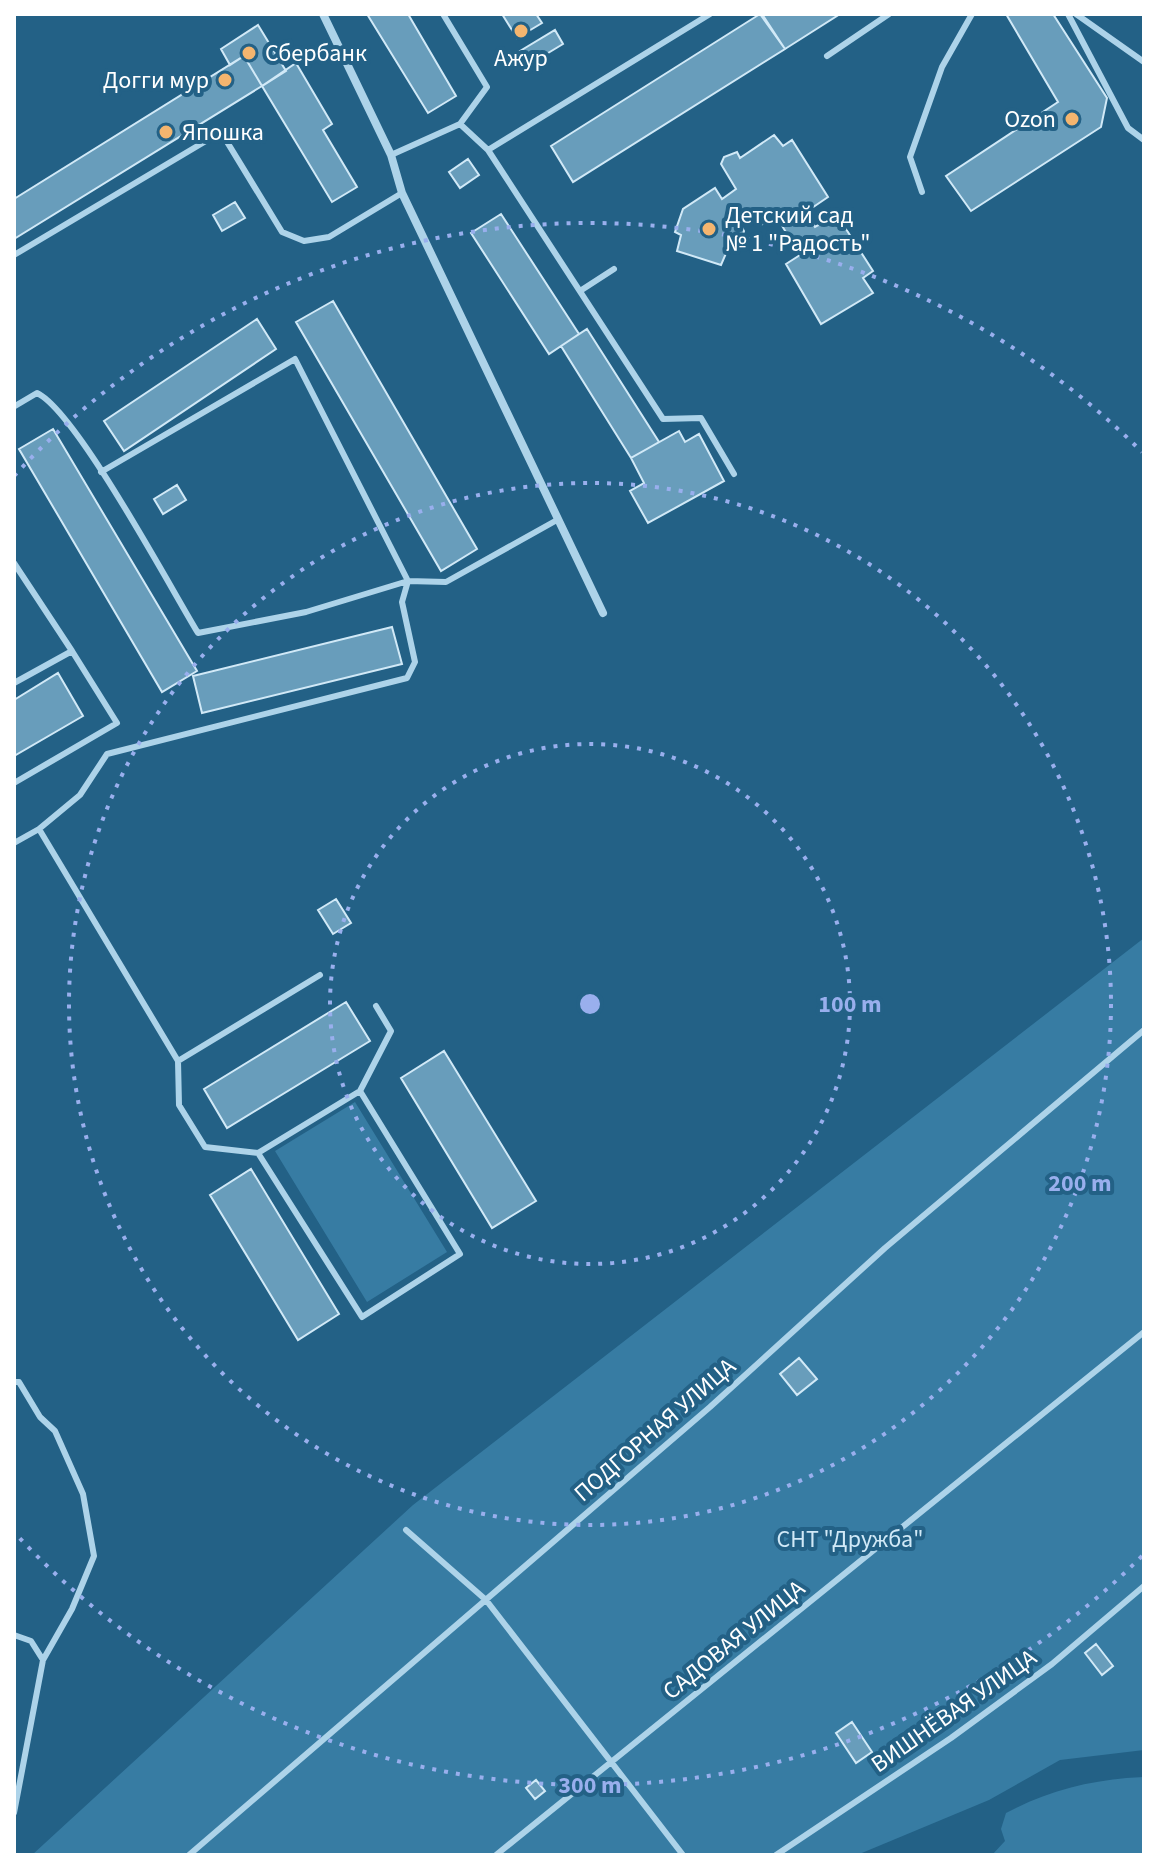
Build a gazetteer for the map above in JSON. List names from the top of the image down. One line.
{"streets":{"lane":["ПОДГОРНАЯ УЛИЦА","САДОВАЯ УЛИЦА","ВИШНЁВАЯ УЛИЦА"]},"parks":["СНТ \"Дружба\""],"places":["Ажур","Сбербанк","Догги мур","Ozon","Япошка","Детский сад № 1 \"Радость\""],"rings":["100 m","200 m","300 m"]}
